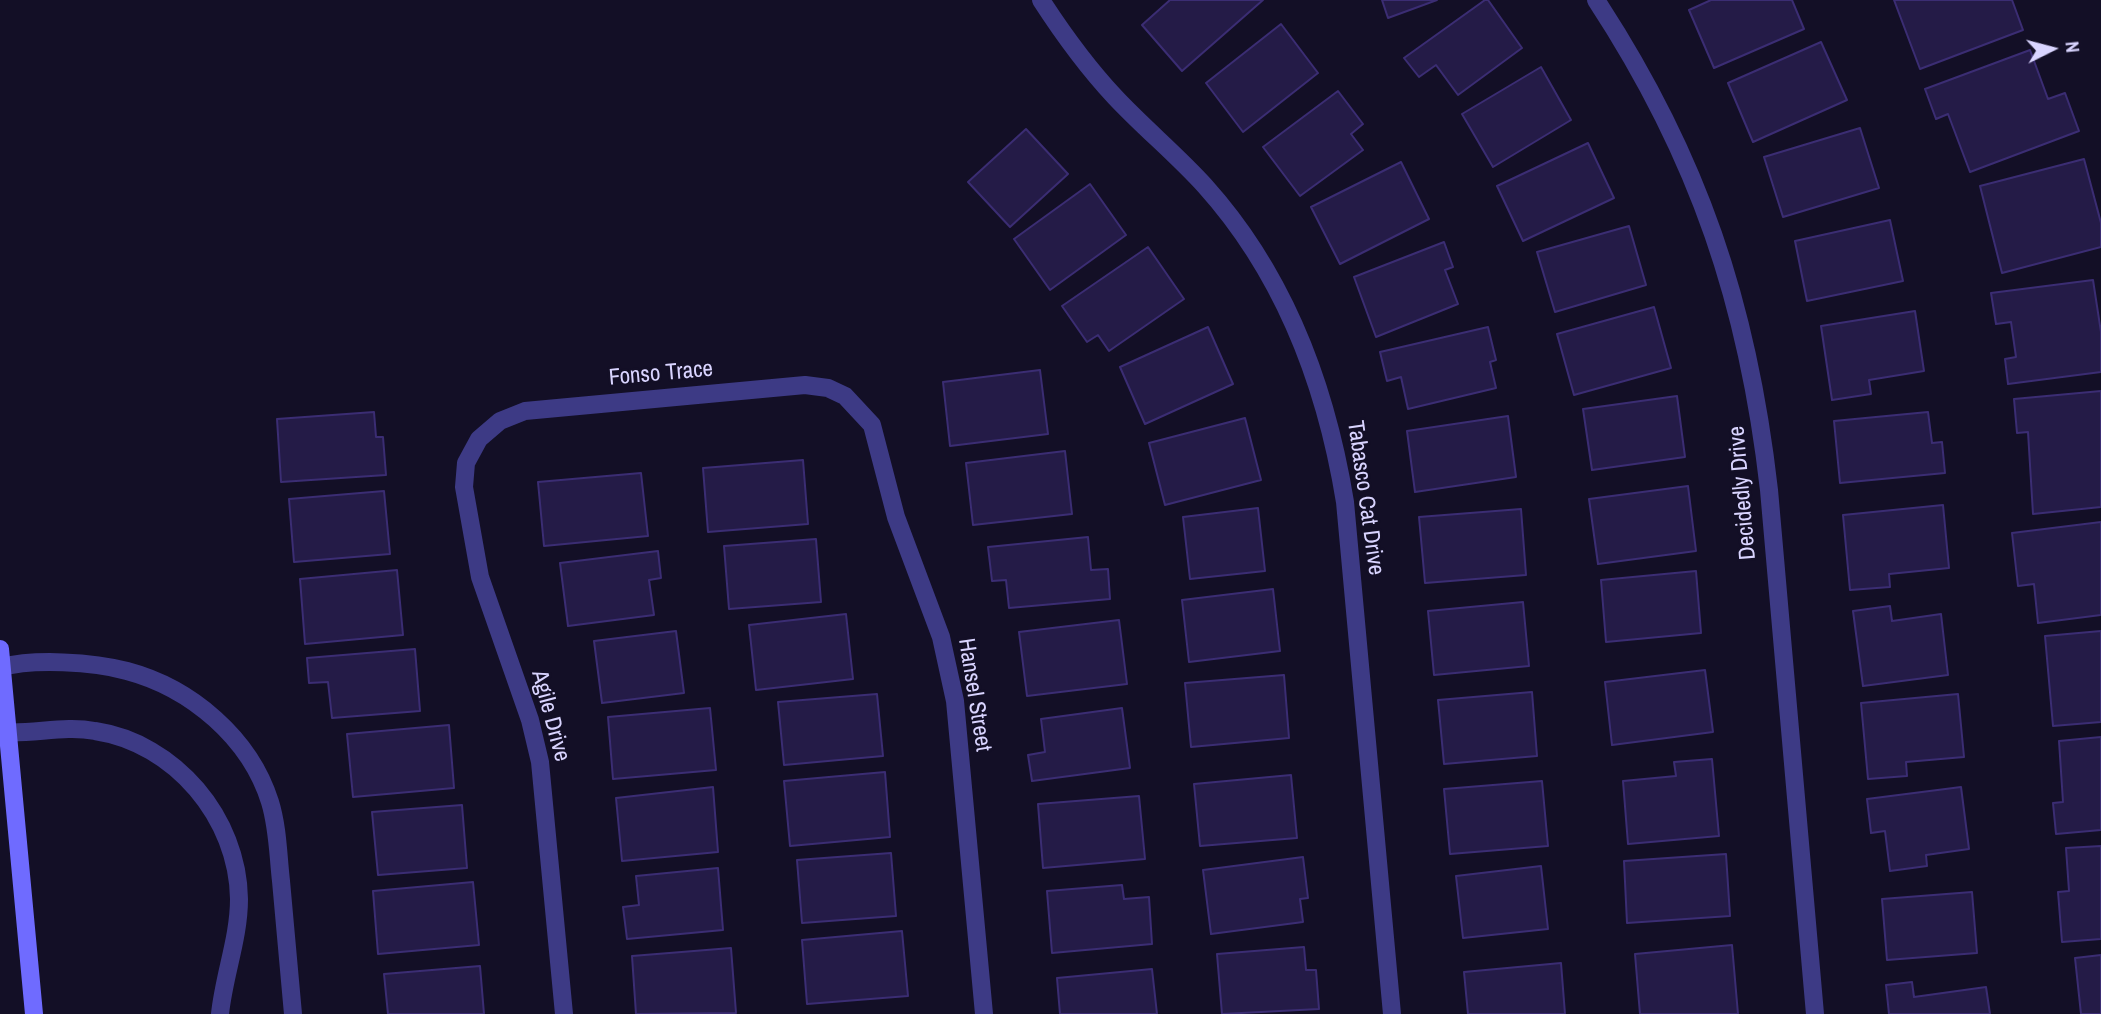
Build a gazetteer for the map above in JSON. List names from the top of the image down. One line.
{"streets":{"street":["Fonso Trace","Decidedly Drive","Tabasco Cat Drive","Hansel Street","Agile Drive"]},"crossings":[["Fonso Trace","Hansel Street"],["Fonso Trace","Agile Drive"]],"north":"right"}
